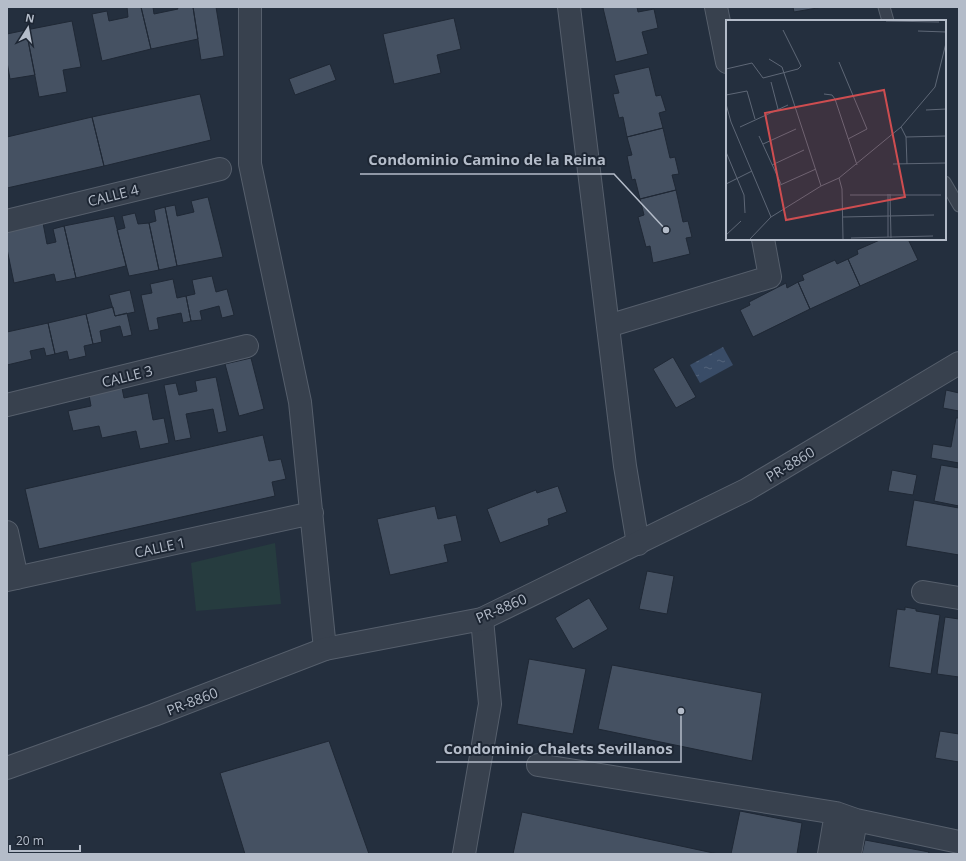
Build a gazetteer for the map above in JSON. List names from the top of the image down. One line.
{"streets":{"street":["CALLE 4","CALLE 3","PR-8860","CALLE 1"]},"places":["Condominio Camino de la Reina","Condominio Chalets Sevillanos"],"scale_bar":"20 m","north":"top"}
